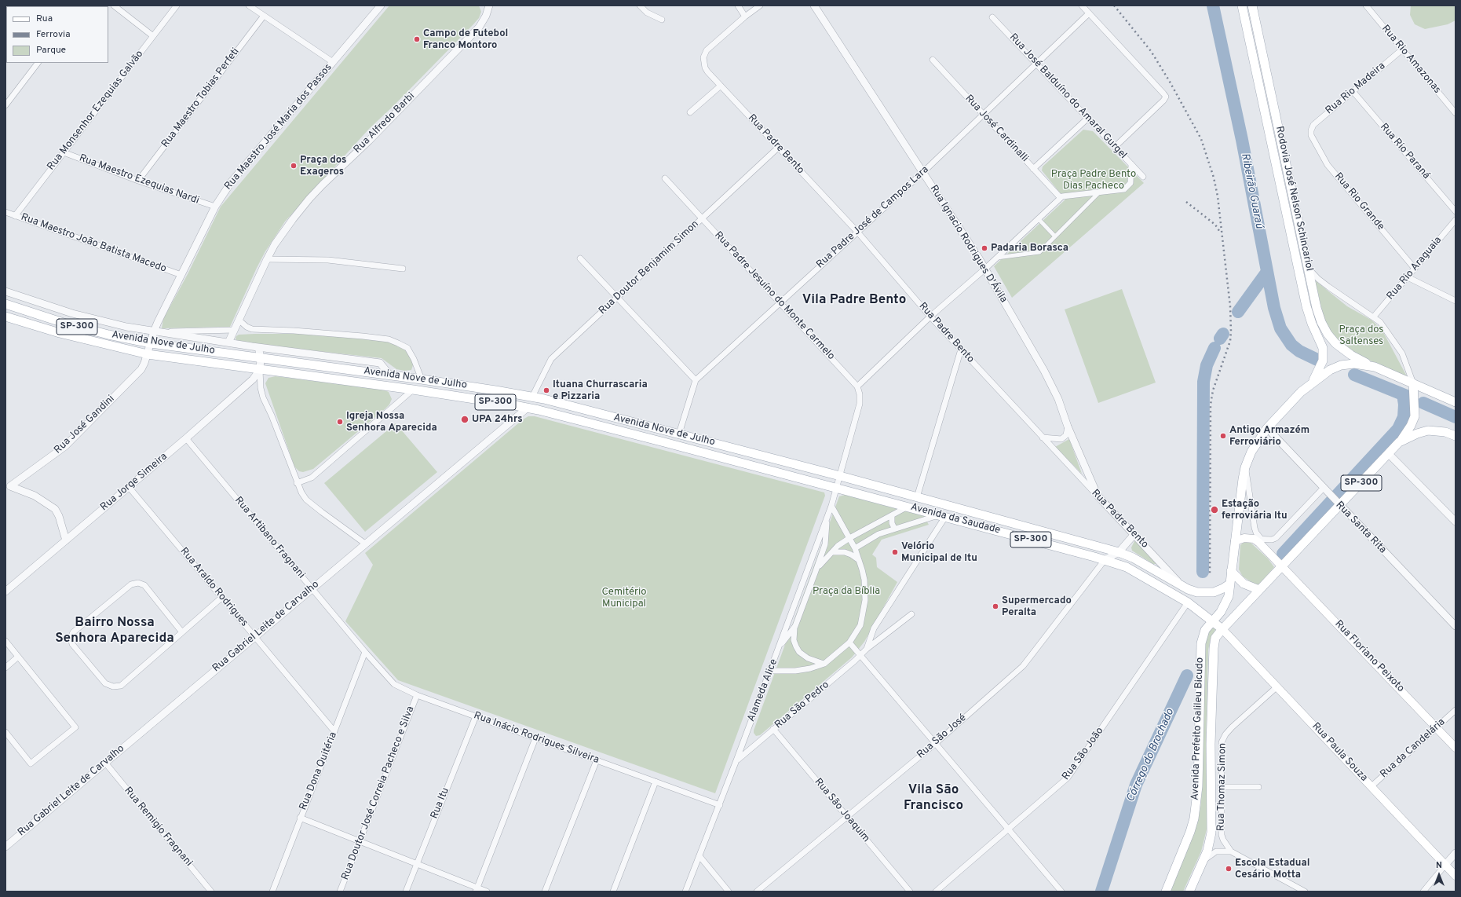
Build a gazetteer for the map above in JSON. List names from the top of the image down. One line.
{"streets":{"main road":["Rodovia José Nelson Schincariol","SP-300","Avenida Nove de Julho","Avenida da Saudade","Rua Floriano Peixoto","Avenida Prefeito Galileu Bicudo","Rua Paula Souza"],"street":["Rua Rio Amazonas","Rua Rio Madeira","Rua José Balduíno do Amaral Gurgel","Rua Maestro Tobias Perfeti","Rua Monsenhor Ezequias Galvão","Rua Alfredo Barbi","Rua Maestro José Maria dos Passos","Rua José Cardinalli","Rua Padre Bento","Rua Rio Paraná","Rua Maestro Ezequias Nardi","Rua Rio Grande","Rua Padre José de Campos Lara","Rua Maestro João Batista Macedo","Rua Ignacio Rodrigues D'Ávila","Rua Doutor Benjamim Simon","Rua Rio Araguaia","Rua Padre Jesuíno do Monte Carmelo","Rua José Gandini","Rua Jorge Simeira","Rua Santa Rita","Rua Artibano Fragnani","Rua Araldo Rodrigues","Rua Gabriel Leite de Carvalho","Alameda Alice","Rua São Pedro","Rua São José","Rua Inácio Rodrigues Silveira","Rua da Candelária","Rua São João","Rua Dona Quitéria","Rua Thomaz Simon","Rua Doutor José Correia Pacheco e Silva","Rua Itu","Rua São Joaquim","Rua Remigio Fragnani"]},"crossings":[["Rua Rio Amazonas","Rua Rio Madeira"],["Rua Rio Madeira","Rua Rio Paraná"],["Rua Rio Madeira","Rua Rio Grande"],["Rua José Balduíno do Amaral Gurgel","Rua Padre José de Campos Lara"],["Rua Maestro Tobias Perfeti","Rua Maestro Ezequias Nardi"],["Rua Monsenhor Ezequias Galvão","Rua Maestro Ezequias Nardi"],["Rua Monsenhor Ezequias Galvão","Rua Maestro João Batista Macedo"],["Rua Maestro José Maria dos Passos","Rua Maestro Ezequias Nardi"],["Rua Maestro José Maria dos Passos","Rua Maestro João Batista Macedo"],["Rua Maestro José Maria dos Passos","Avenida Nove de Julho"],["Rua Maestro José Maria dos Passos","Rua José Gandini"],["Rua José Cardinalli","Rua Padre José de Campos Lara"],["Rua Padre Bento","Rua Padre José de Campos Lara"],["Rua Padre Bento","Rua Ignacio Rodrigues D'Ávila"],["Rua Padre Bento","Rua Doutor Benjamim Simon"],["Rua Padre Bento","Avenida da Saudade"],["Rua Rio Grande","Rua Rio Araguaia"],["Rua Padre José de Campos Lara","Rua Ignacio Rodrigues D'Ávila"],["Rua Padre José de Campos Lara","Rua Padre Jesuíno do Monte Carmelo"],["Rua Doutor Benjamim Simon","Rua Padre Jesuíno do Monte Carmelo"],["Rua Doutor Benjamim Simon","Avenida Nove de Julho"],["Rua Padre Jesuíno do Monte Carmelo","Alameda Alice"],["SP-300","Avenida da Saudade"],["SP-300","Rua Santa Rita"],["SP-300","Rua Floriano Peixoto"],["SP-300","Avenida Prefeito Galileu Bicudo"],["SP-300","Rua Paula Souza"],["Avenida Nove de Julho","Rua José Gandini"],["Avenida Nove de Julho","Rua Jorge Simeira"],["Avenida Nove de Julho","Avenida da Saudade"],["Avenida Nove de Julho","Rua Gabriel Leite de Carvalho"],["Avenida Nove de Julho","Alameda Alice"],["Rua Jorge Simeira","Rua Artibano Fragnani"],["Rua Jorge Simeira","Rua Araldo Rodrigues"],["Avenida da Saudade","Alameda Alice"],["Avenida da Saudade","Rua São Pedro"],["Avenida da Saudade","Avenida Prefeito Galileu Bicudo"],["Avenida da Saudade","Rua São José"],["Avenida da Saudade","Rua Paula Souza"],["Avenida da Saudade","Rua São João"],["Rua Artibano Fragnani","Rua Gabriel Leite de Carvalho"],["Rua Artibano Fragnani","Rua Inácio Rodrigues Silveira"],["Rua Artibano Fragnani","Rua Dona Quitéria"],["Rua Araldo Rodrigues","Rua Gabriel Leite de Carvalho"],["Rua Araldo Rodrigues","Rua Dona Quitéria"],["Rua Gabriel Leite de Carvalho","Rua Remigio Fragnani"],["Rua Floriano Peixoto","Avenida Prefeito Galileu Bicudo"],["Rua Floriano Peixoto","Rua da Candelária"],["Alameda Alice","Rua São Pedro"],["Alameda Alice","Rua Inácio Rodrigues Silveira"],["Rua São Pedro","Rua São Joaquim"],["Avenida Prefeito Galileu Bicudo","Rua Paula Souza"],["Rua São José","Rua São Joaquim"],["Rua Inácio Rodrigues Silveira","Rua Dona Quitéria"],["Rua Inácio Rodrigues Silveira","Rua Doutor José Correia Pacheco e Silva"],["Rua Inácio Rodrigues Silveira","Rua Itu"],["Rua da Candelária","Rua Paula Souza"],["Rua Paula Souza","Rua Thomaz Simon"]],"districts":["Vila Padre Bento","Bairro Nossa Senhora Aparecida","Vila São Francisco"],"water":["Ribeirão Guaraú","Córrego do Brochado"],"parks":["Praça Padre Bento Dias Pacheco","Praça dos Saltenses","Praça da Bíblia","Cemitério Municipal"],"places":["Campo de Futebol Franco Montoro","Praça dos Exageros","Padaria Borasca","Ituana Churrascaria e Pizzaria","UPA 24hrs","Igreja Nossa Senhora Aparecida","Antigo Armazém Ferroviário","Estação ferroviária Itu","Velório Municipal de Itu","Supermercado Peralta","Escola Estadual Cesário Motta"],"legend":["Rua","Ferrovia","Parque"],"north":"top"}
